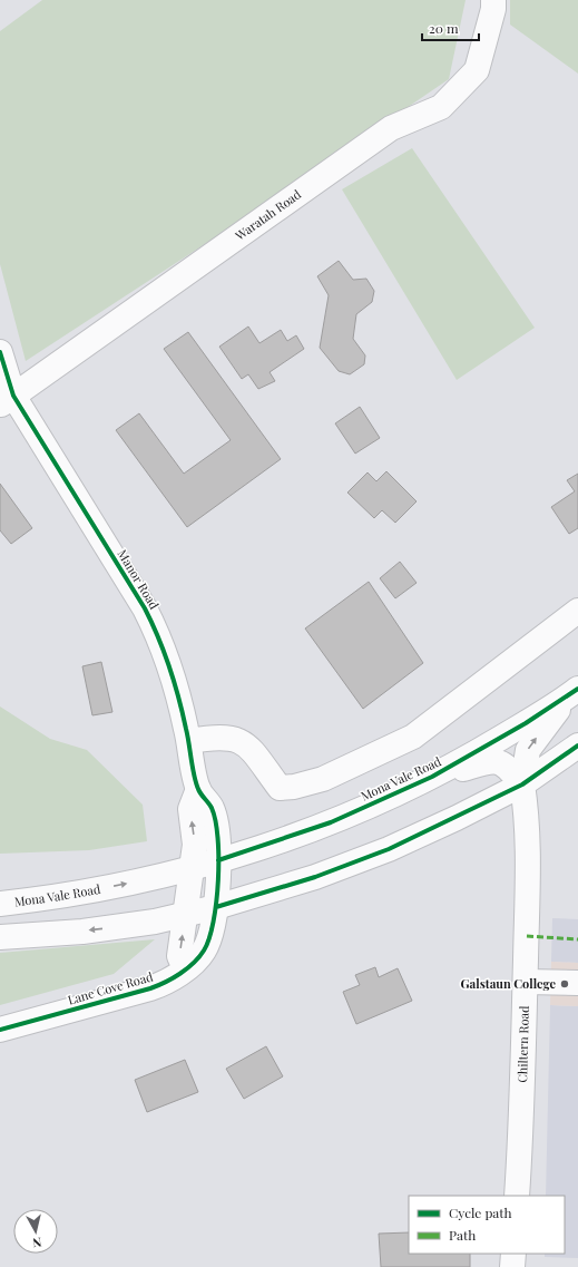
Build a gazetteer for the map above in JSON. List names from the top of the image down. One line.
{"streets":{"main road":["Waratah Road","Manor Road","Mona Vale Road","Lane Cove Road","Chiltern Road"]},"crossings":[["Waratah Road","Manor Road"],["Manor Road","Mona Vale Road"],["Manor Road","Lane Cove Road"],["Mona Vale Road","Lane Cove Road"],["Mona Vale Road","Chiltern Road"]],"places":["Galstaun College"],"legend":["Cycle path","Path"],"scale_bar":"20 m","north":"bottom"}
